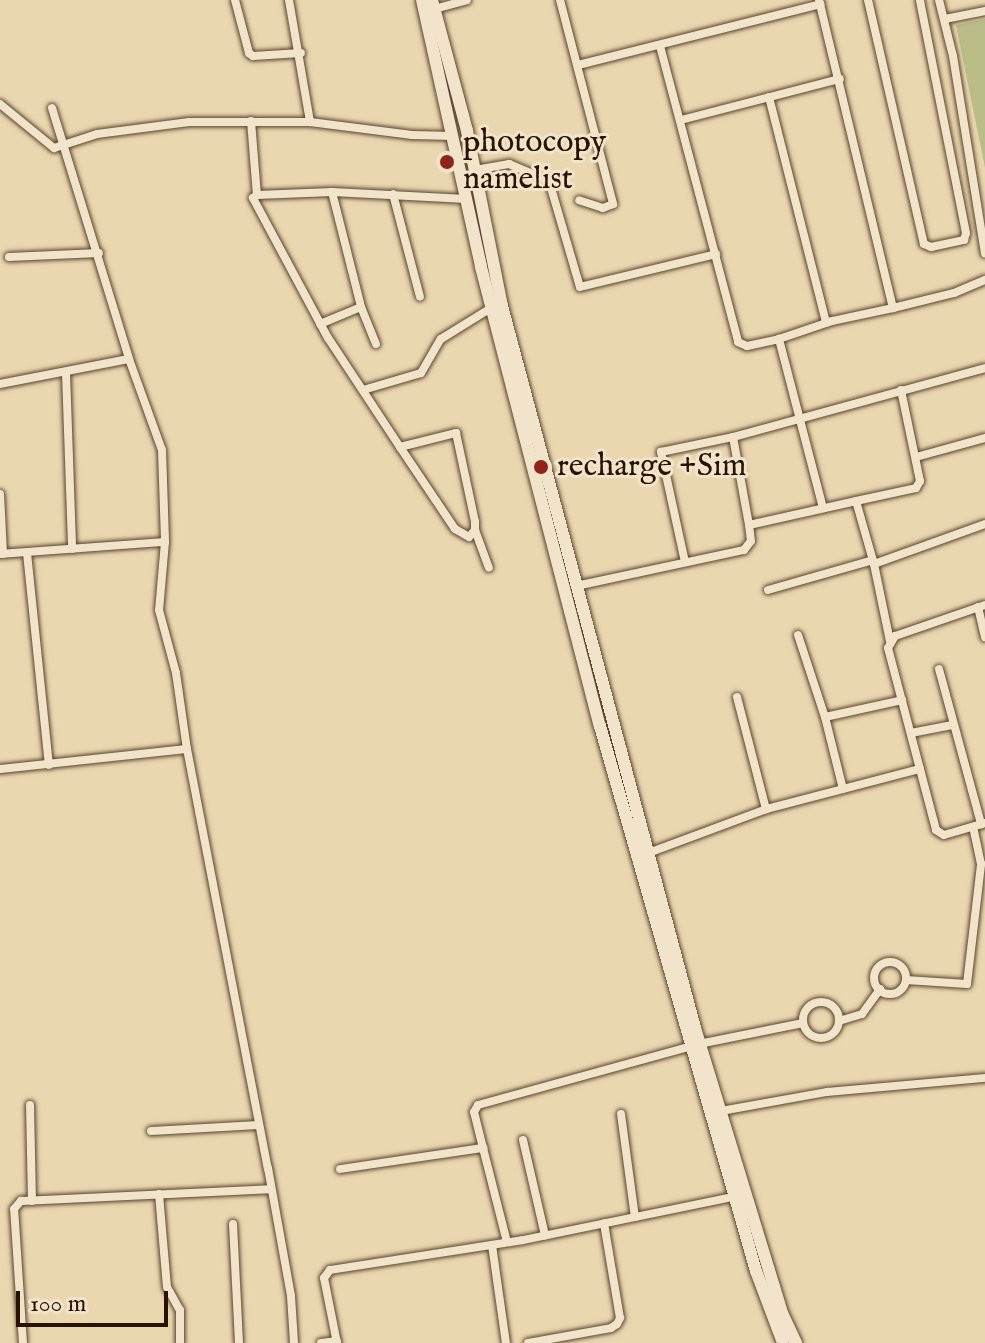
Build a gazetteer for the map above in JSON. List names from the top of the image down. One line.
{"places":["photocopy namelist","recharge +Sim"],"scale_bar":"100 m"}
